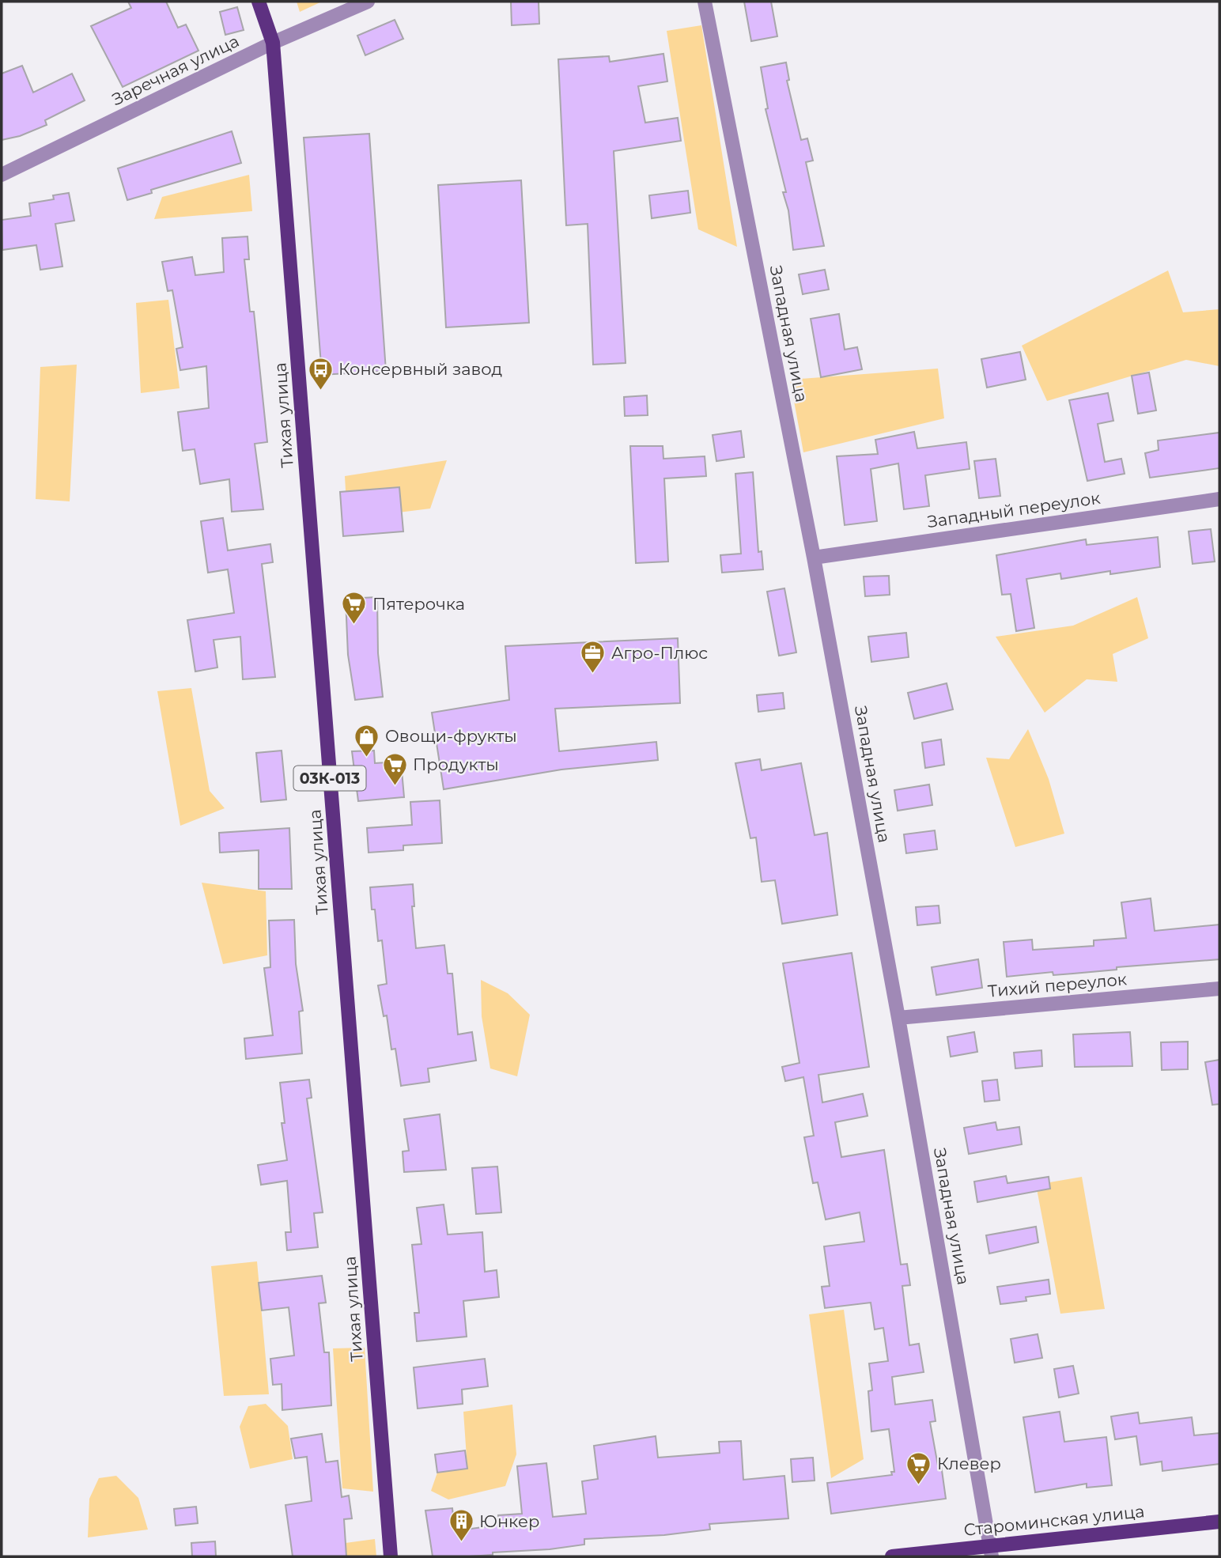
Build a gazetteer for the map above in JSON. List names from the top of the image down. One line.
{"streets":{"main road":["Тихая улица","03К-013","Староминская улица"],"street":["Заречная улица","Западная улица","Западный переулок","Тихий переулок"]},"crossings":[["Заречная улица","Тихая улица"],["Западная улица","Западный переулок"],["Западная улица","Тихий переулок"],["Западная улица","Староминская улица"]],"places":{"bus stop":["Консервный завод"],"supermarket":["Пятерочка","Продукты","Клевер"],"office":["Агро-Плюс"],"shop":["Овощи-фрукты"],"building":["Юнкер"]}}
